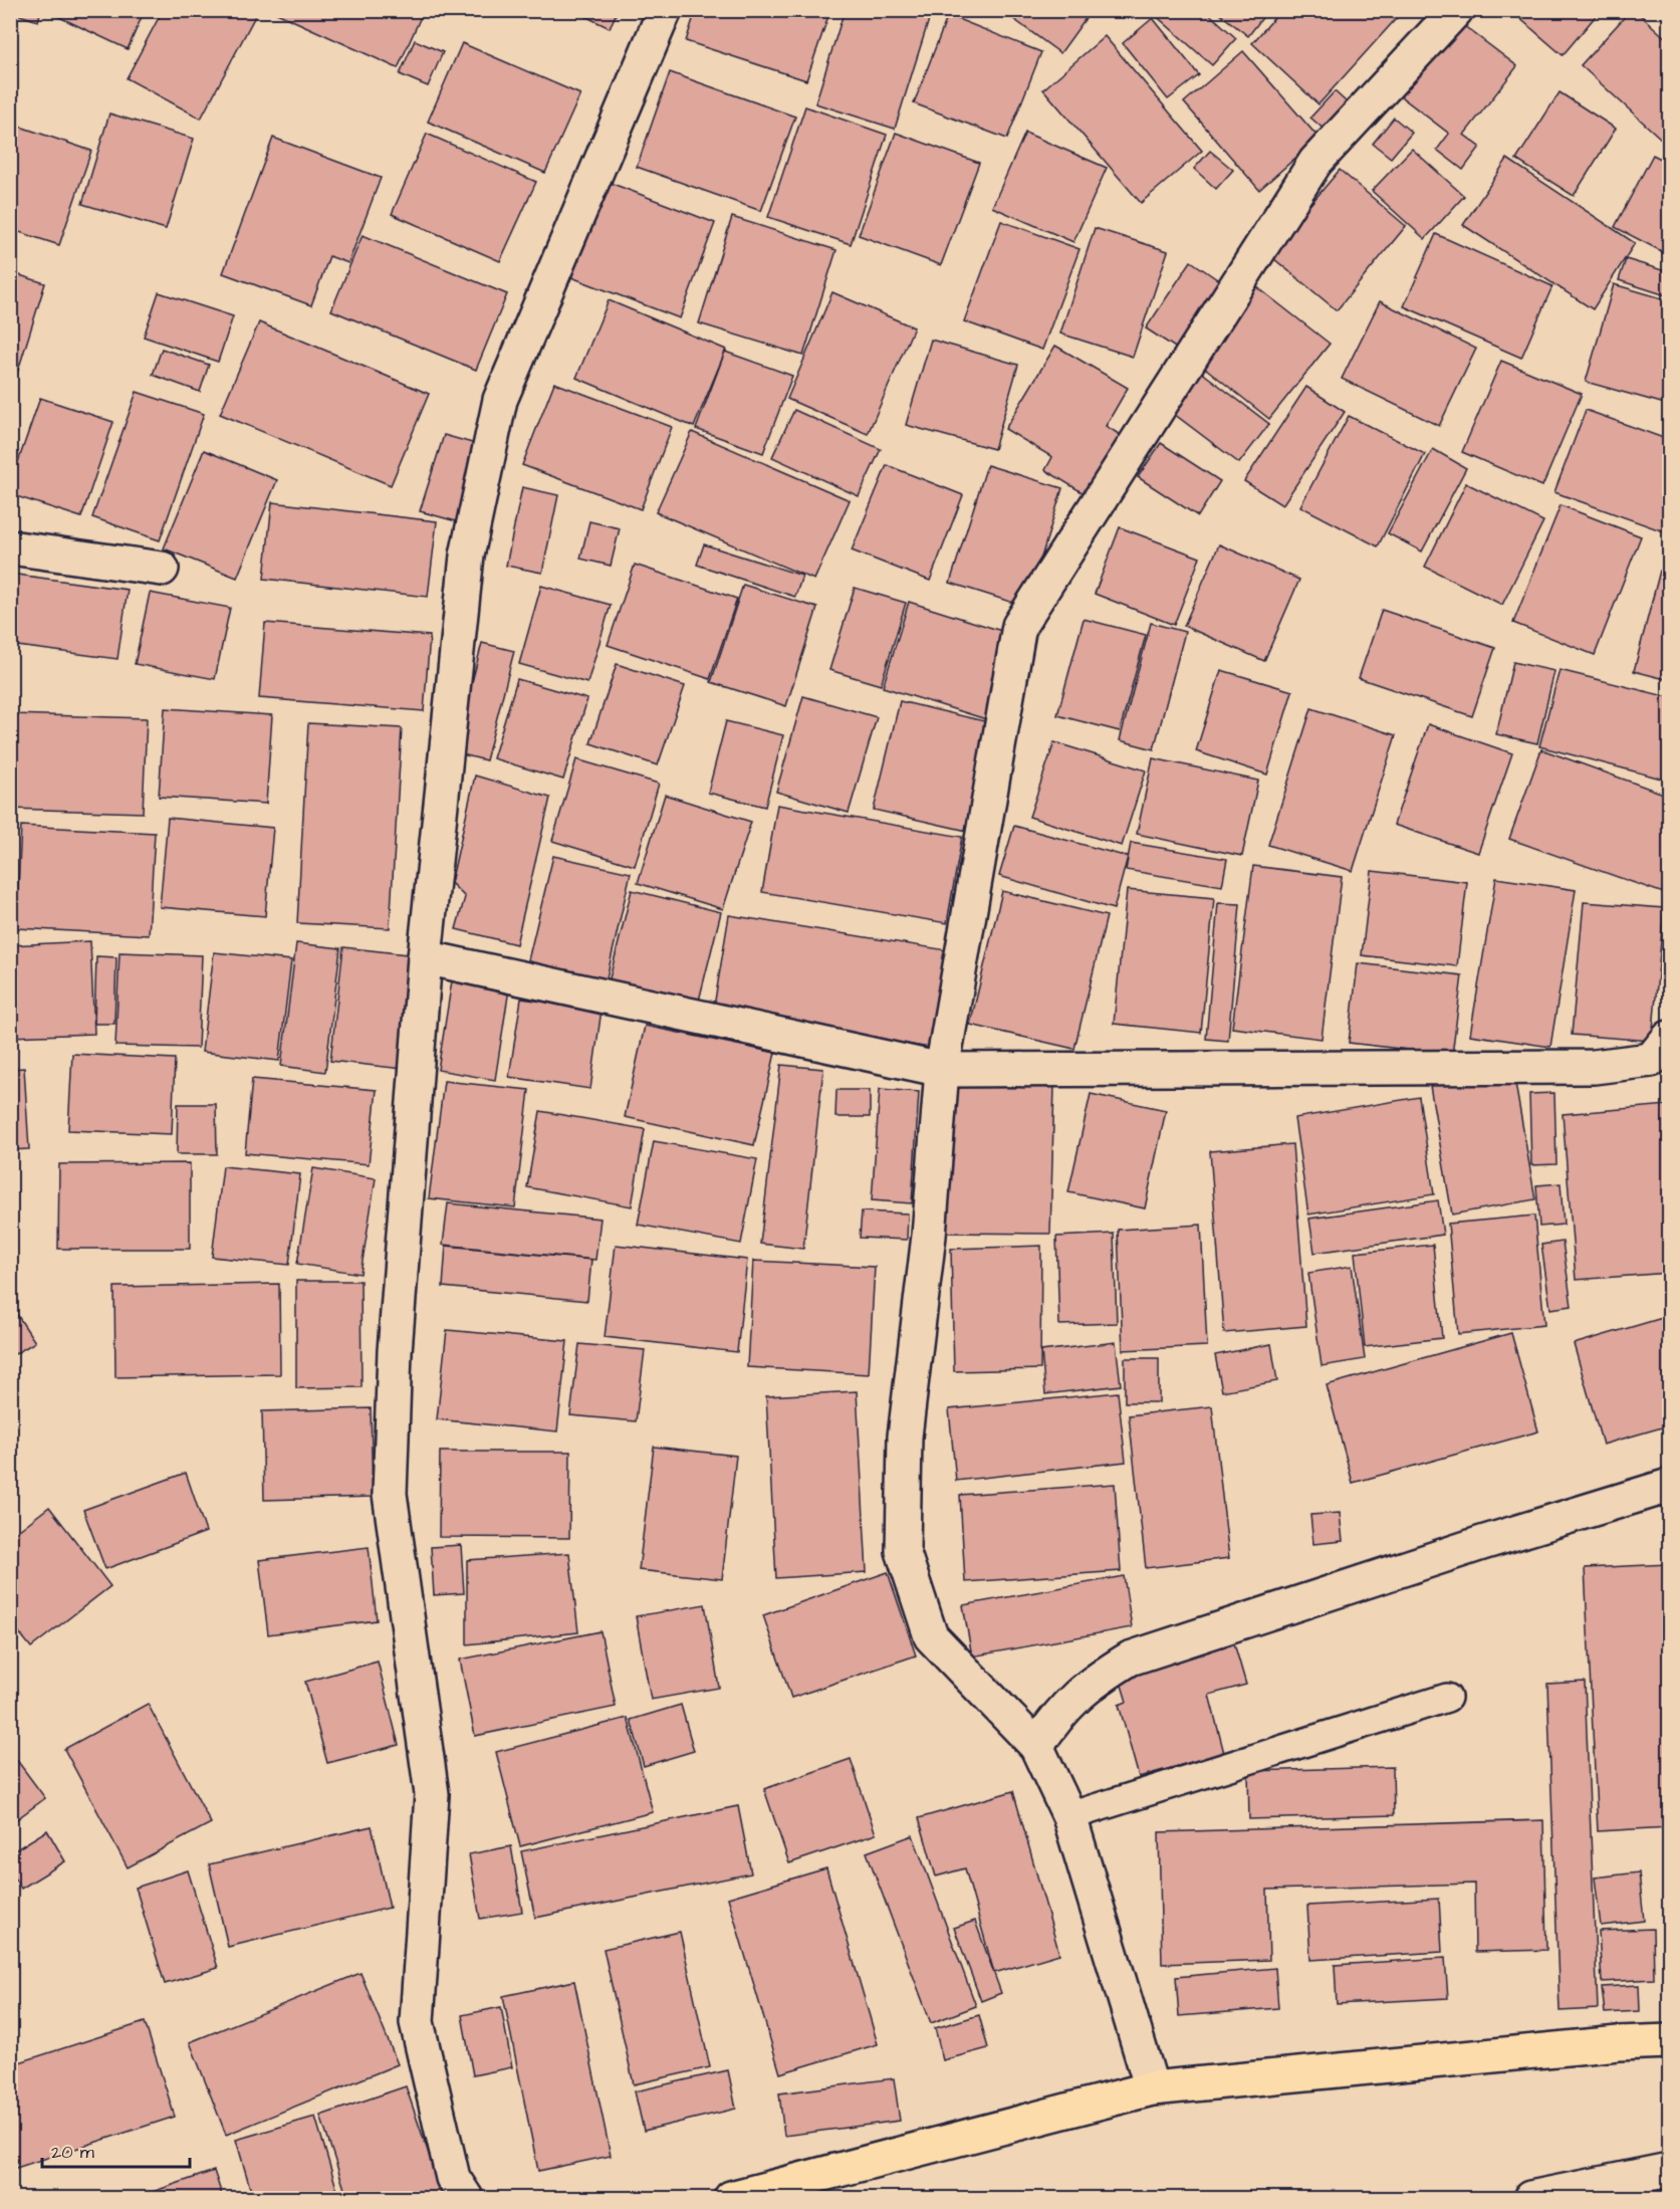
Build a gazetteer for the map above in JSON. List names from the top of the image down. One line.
{"scale_bar":"20 m"}
